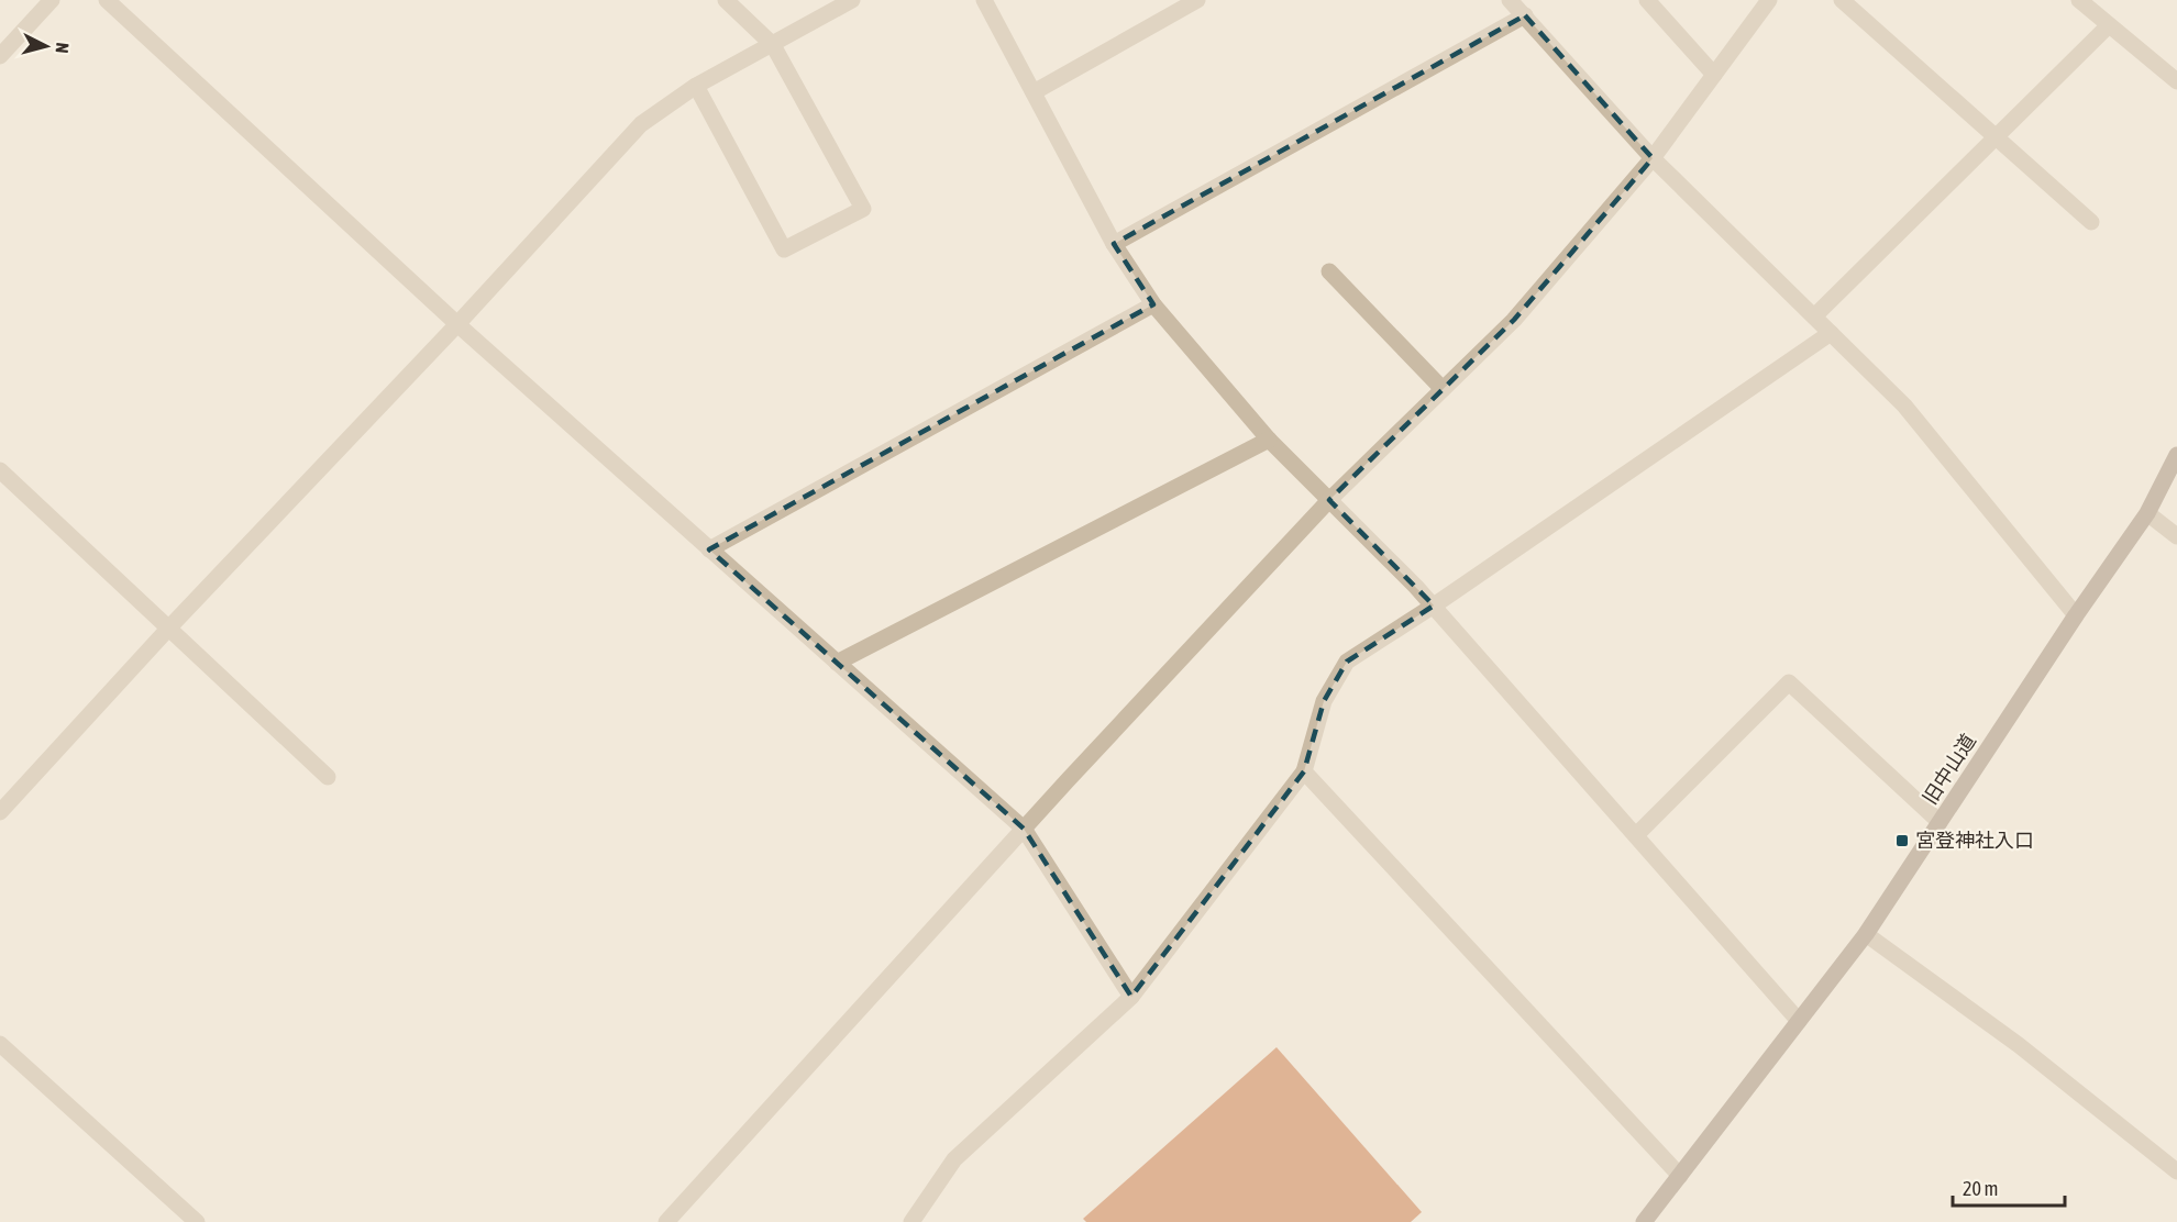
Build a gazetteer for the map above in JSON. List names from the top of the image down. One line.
{"streets":{"main road":["旧中山道"]},"places":{"transit":["宮登神社入口"]},"scale_bar":"20 m","north":"right"}
